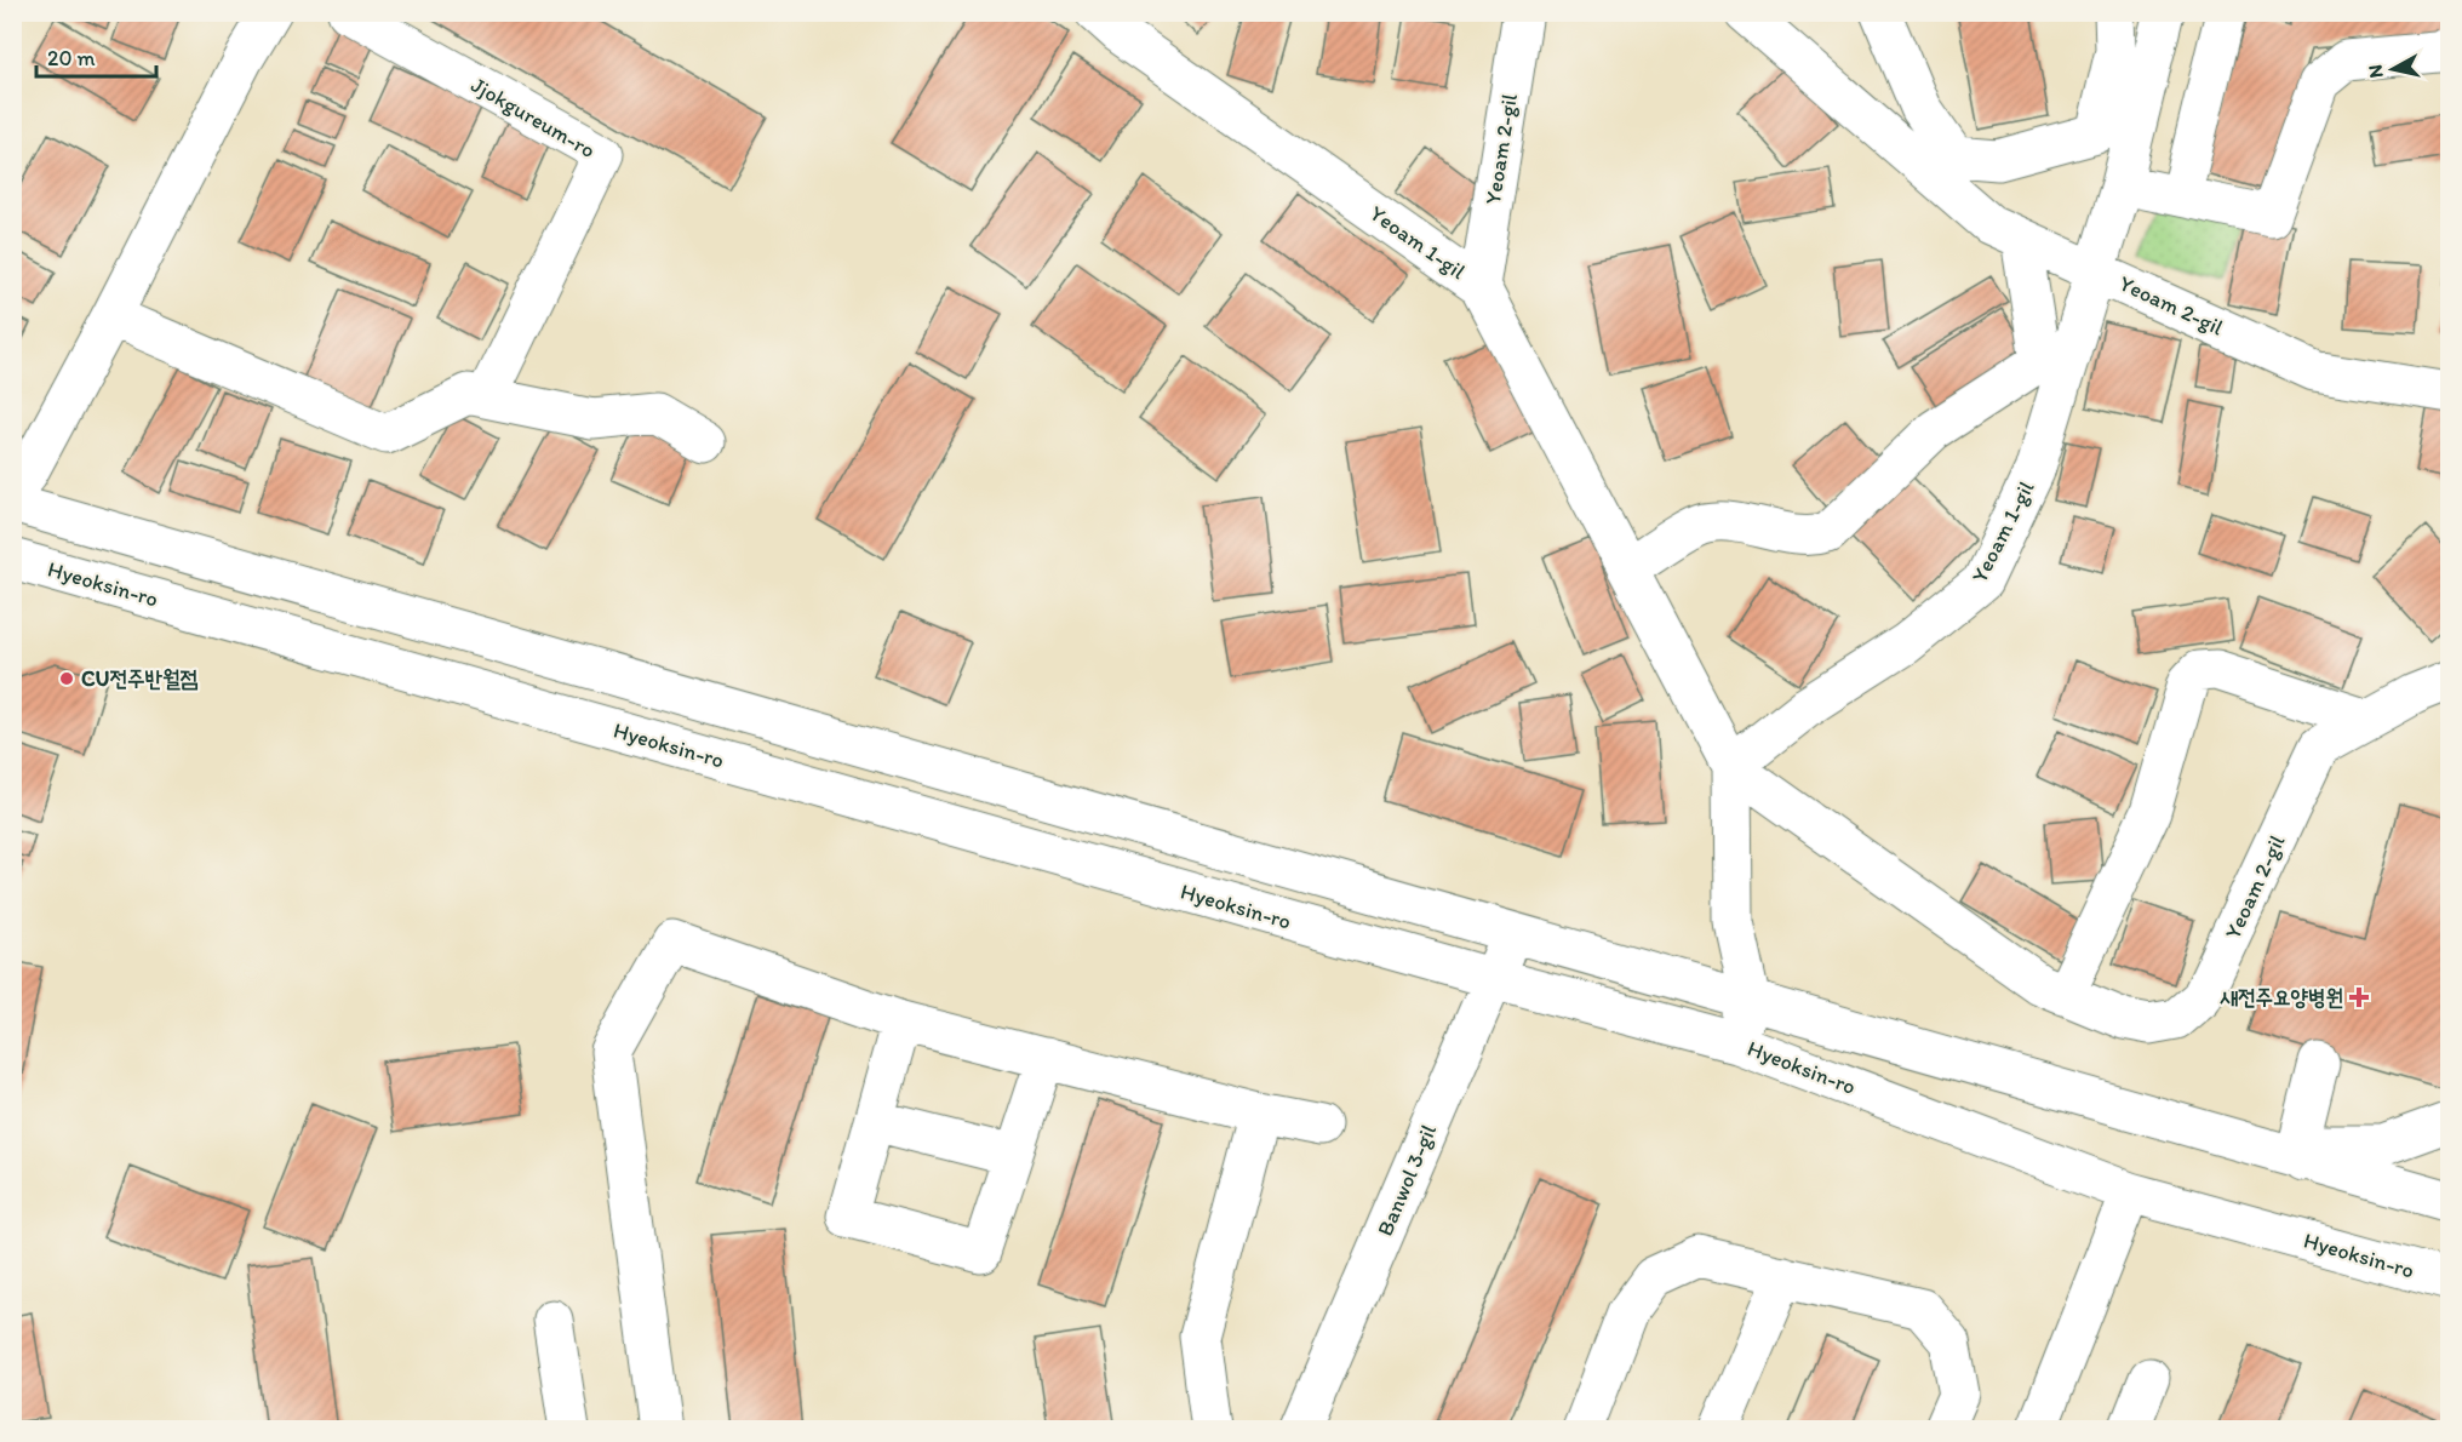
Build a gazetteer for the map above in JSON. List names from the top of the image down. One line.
{"streets":{"street":["Jjokgureum-ro","Yeoam 2-gil","Yeoam 1-gil","Hyeoksin-ro","Banwol 3-gil"]},"crossings":[["Yeoam 2-gil","Yeoam 1-gil"],["Yeoam 1-gil","Hyeoksin-ro"],["Hyeoksin-ro","Banwol 3-gil"]],"places":{"other":["CU전주반월점"],"health":["새전주요양병원"]},"scale_bar":"20 m","north":"left"}
